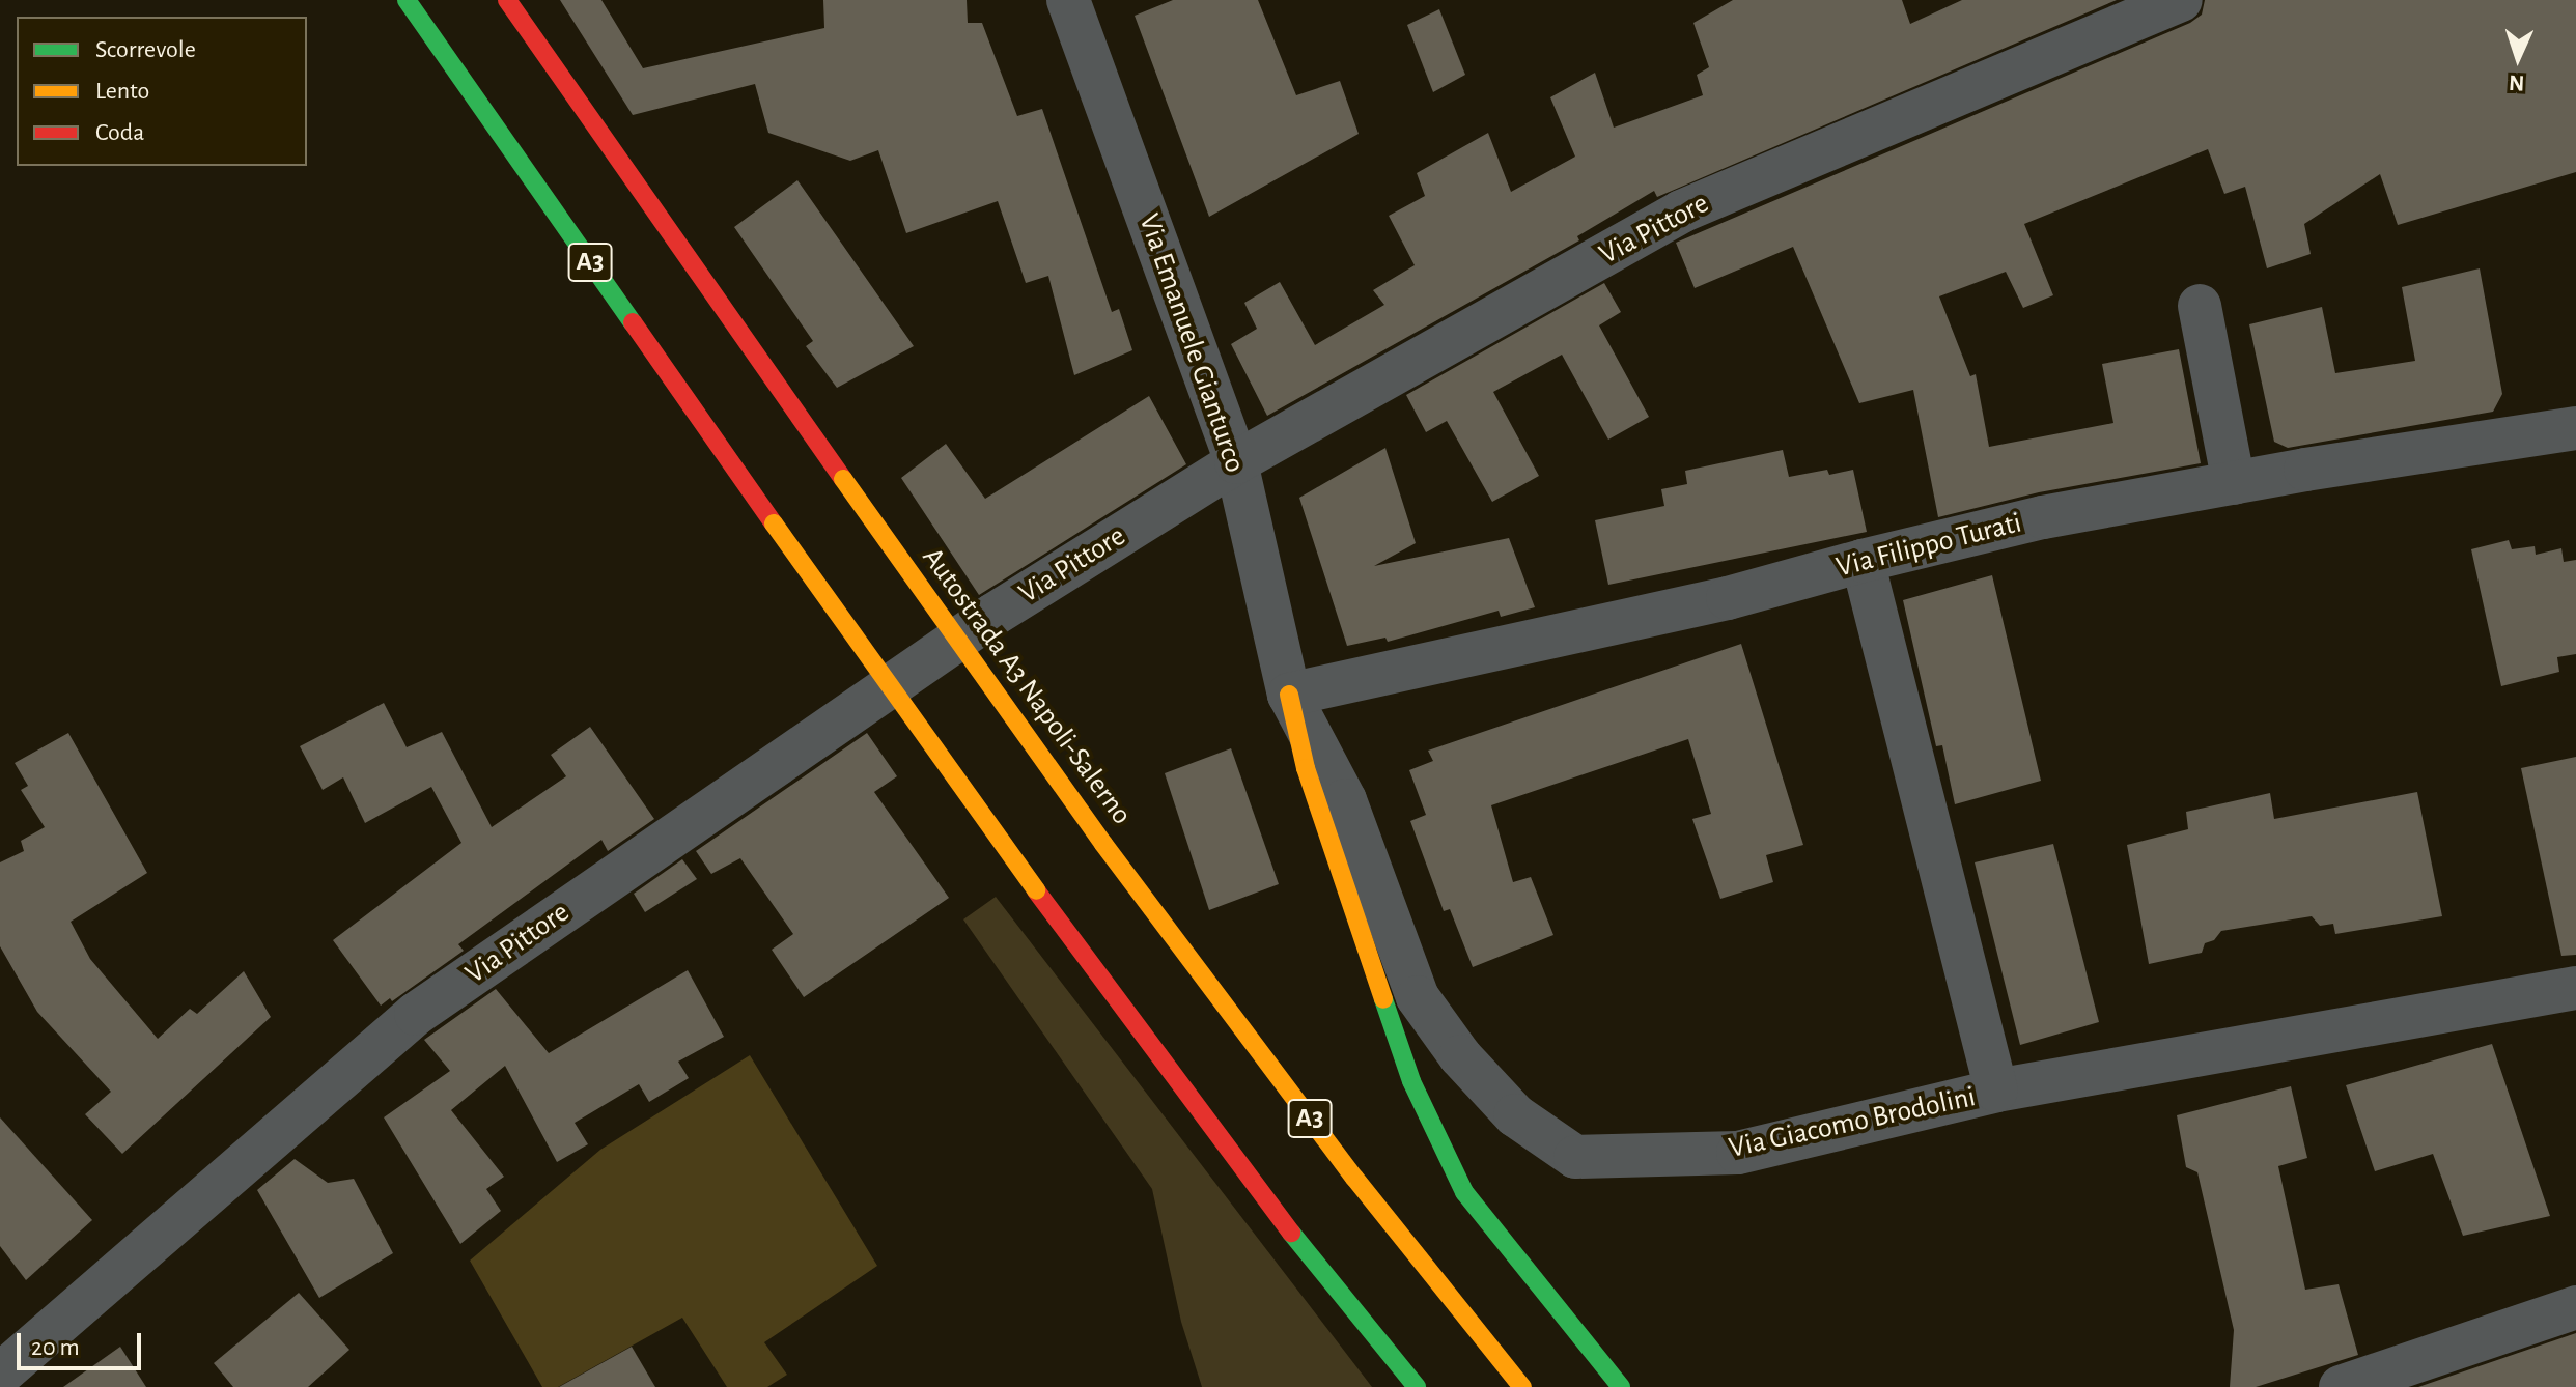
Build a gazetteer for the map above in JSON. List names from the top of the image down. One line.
{"streets":{"highway":["A3","Autostrada A3 Napoli-Salerno"],"street":["Via Pittore","Via Emanuele Gianturco","Via Filippo Turati","Via Giacomo Brodolini"]},"crossings":[["Via Pittore","Via Emanuele Gianturco"],["Via Emanuele Gianturco","Via Filippo Turati"],["Via Emanuele Gianturco","Via Giacomo Brodolini"],["Via Filippo Turati","Via Giacomo Brodolini"]],"legend":["Scorrevole","Lento","Coda"],"scale_bar":"20 m","north":"bottom"}
